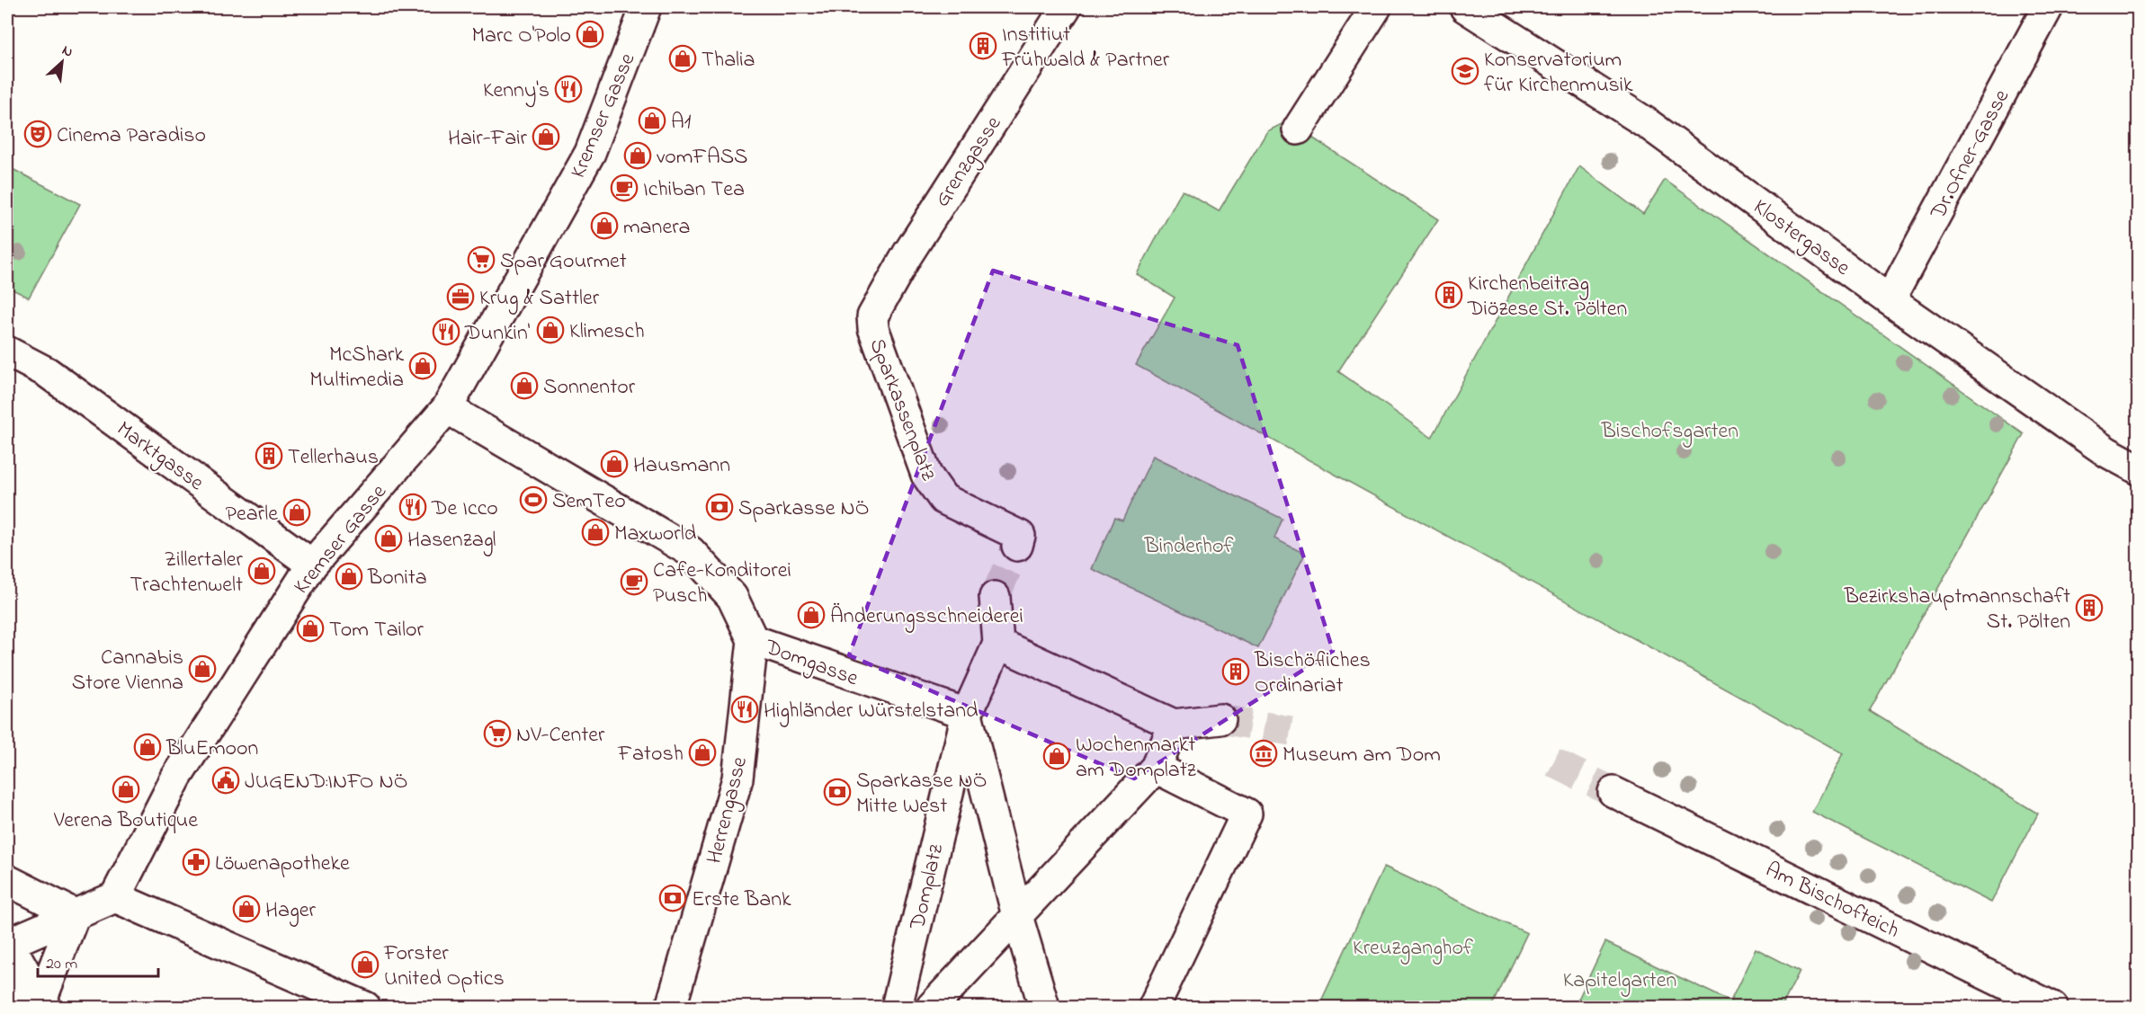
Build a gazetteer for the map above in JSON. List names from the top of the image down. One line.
{"streets":{"street":["Kremser Gasse","Dr.Ofner-Gasse","Grenzgasse","Klostergasse","Sparkassenplatz","Marktgasse","Domgasse","Herrengasse","Domplatz","Am Bischofteich"]},"crossings":[["Kremser Gasse","Marktgasse"],["Kremser Gasse","Domgasse"],["Dr.Ofner-Gasse","Klostergasse"],["Grenzgasse","Sparkassenplatz"],["Domgasse","Herrengasse"],["Domgasse","Domplatz"]],"parks":["Bischofsgarten","Binderhof","Kreuzganghof","Kapitelgarten"],"places":{"shop":["Marc O'Polo","Thalia","A1","Hair-Fair","vomFASS","manera","Klimesch","McShark Multimedia","Sonnentor","Hausmann","Pearle","Maxworld","Hasenzagl","Zillertaler Trachtenwelt","Bonita","Änderungsschneiderei","Tom Tailor","Cannabis Store Vienna","BluEmoon","Fatosh","Wochenmarkt am Domplatz","Verena Boutique","Hager","Forster United Optics"],"building":["Institiut Frühwald & Partner","Kirchenbeitrag Diözese St. Pölten","Tellerhaus","Bezirkshauptmannschaft St. Pölten","Bischöfliches Ordinariat"],"school or university":["Konservatorium für Kirchenmusik"],"restaurant":["Kenny's","Dunkin'","De Icco","Highländer Würstelstand"],"theatre":["Cinema Paradiso"],"cafe":["Ichiban Tea","Cafe-Konditorei Pusch"],"supermarket":["Spar Gourmet","NV-Center"],"office":["Krug & Sattler"],"sports":["SemTeo"],"bank":["Sparkasse NÖ","Sparkasse NÖ Mitte West","Erste Bank"],"museum":["Museum am Dom"],"public building":["JUGEND:INFO NÖ"],"pharmacy":["Löwenapotheke"]},"scale_bar":"20 m","north":"top right"}
